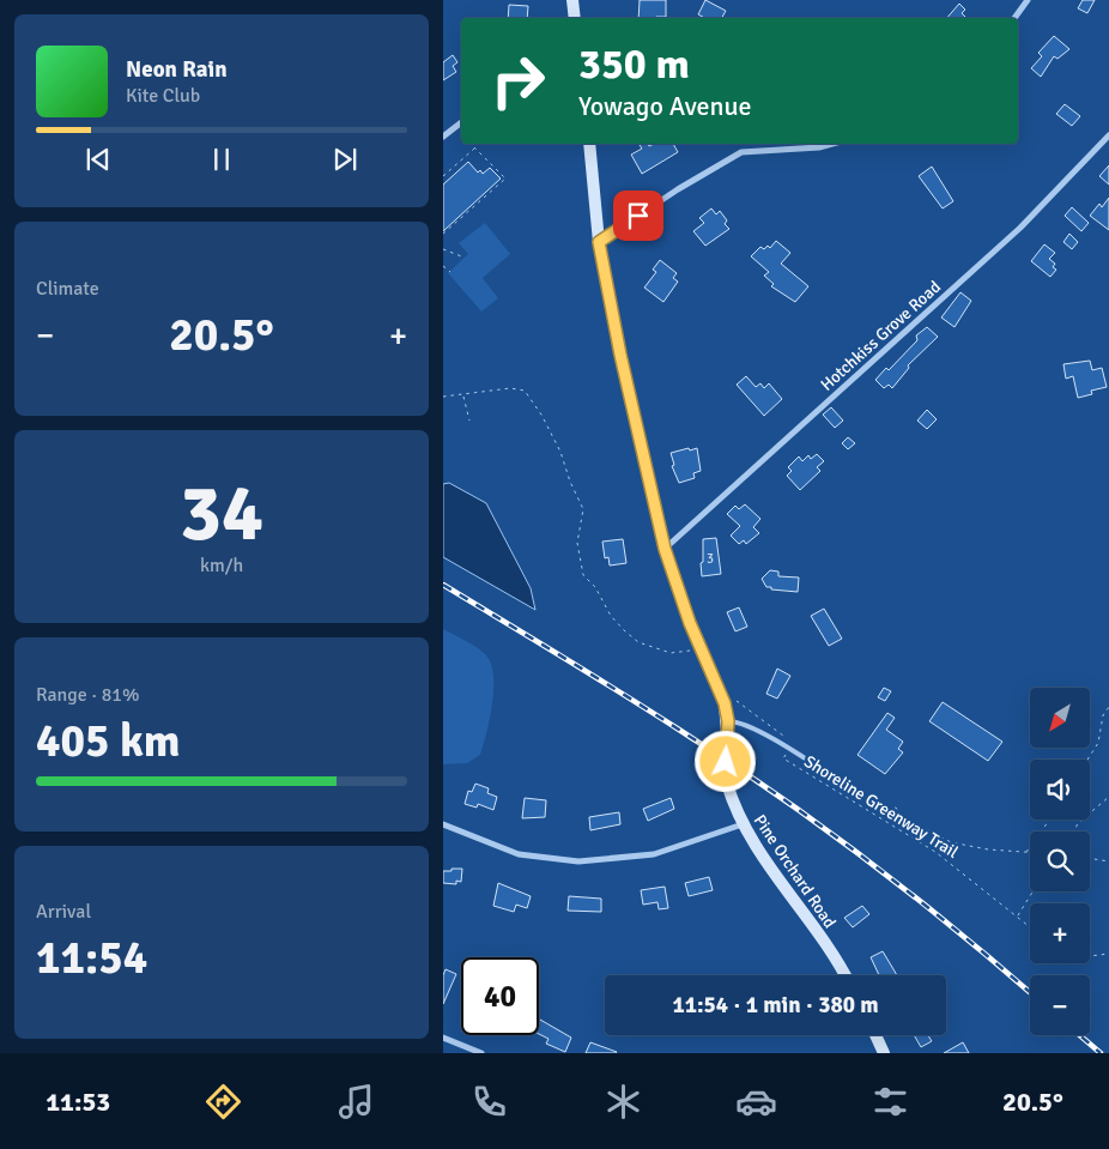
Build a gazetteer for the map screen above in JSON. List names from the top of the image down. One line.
{"streets":{"street":["Hotchkiss Grove Road","Pine Orchard Road"],"path":["Shoreline Greenway Trail"]},"crossings":[["Hotchkiss Grove Road","Pine Orchard Road"]],"house_numbers":["3"],"north":"bottom left","page":{"turn":["350 m","Yowago Avenue"],"song":["Neon Rain","Kite Club"],"tile":["Climate",["34","km/h"],["Range · 81%","405 km"],["Arrival","11:54"]],"heat":["−","20.5°","+"],"map_buttons":["+","−"],"limit":"40","trip":"11:54 · 1 min · 380 m","tabs":["11:53","20.5°"]}}
